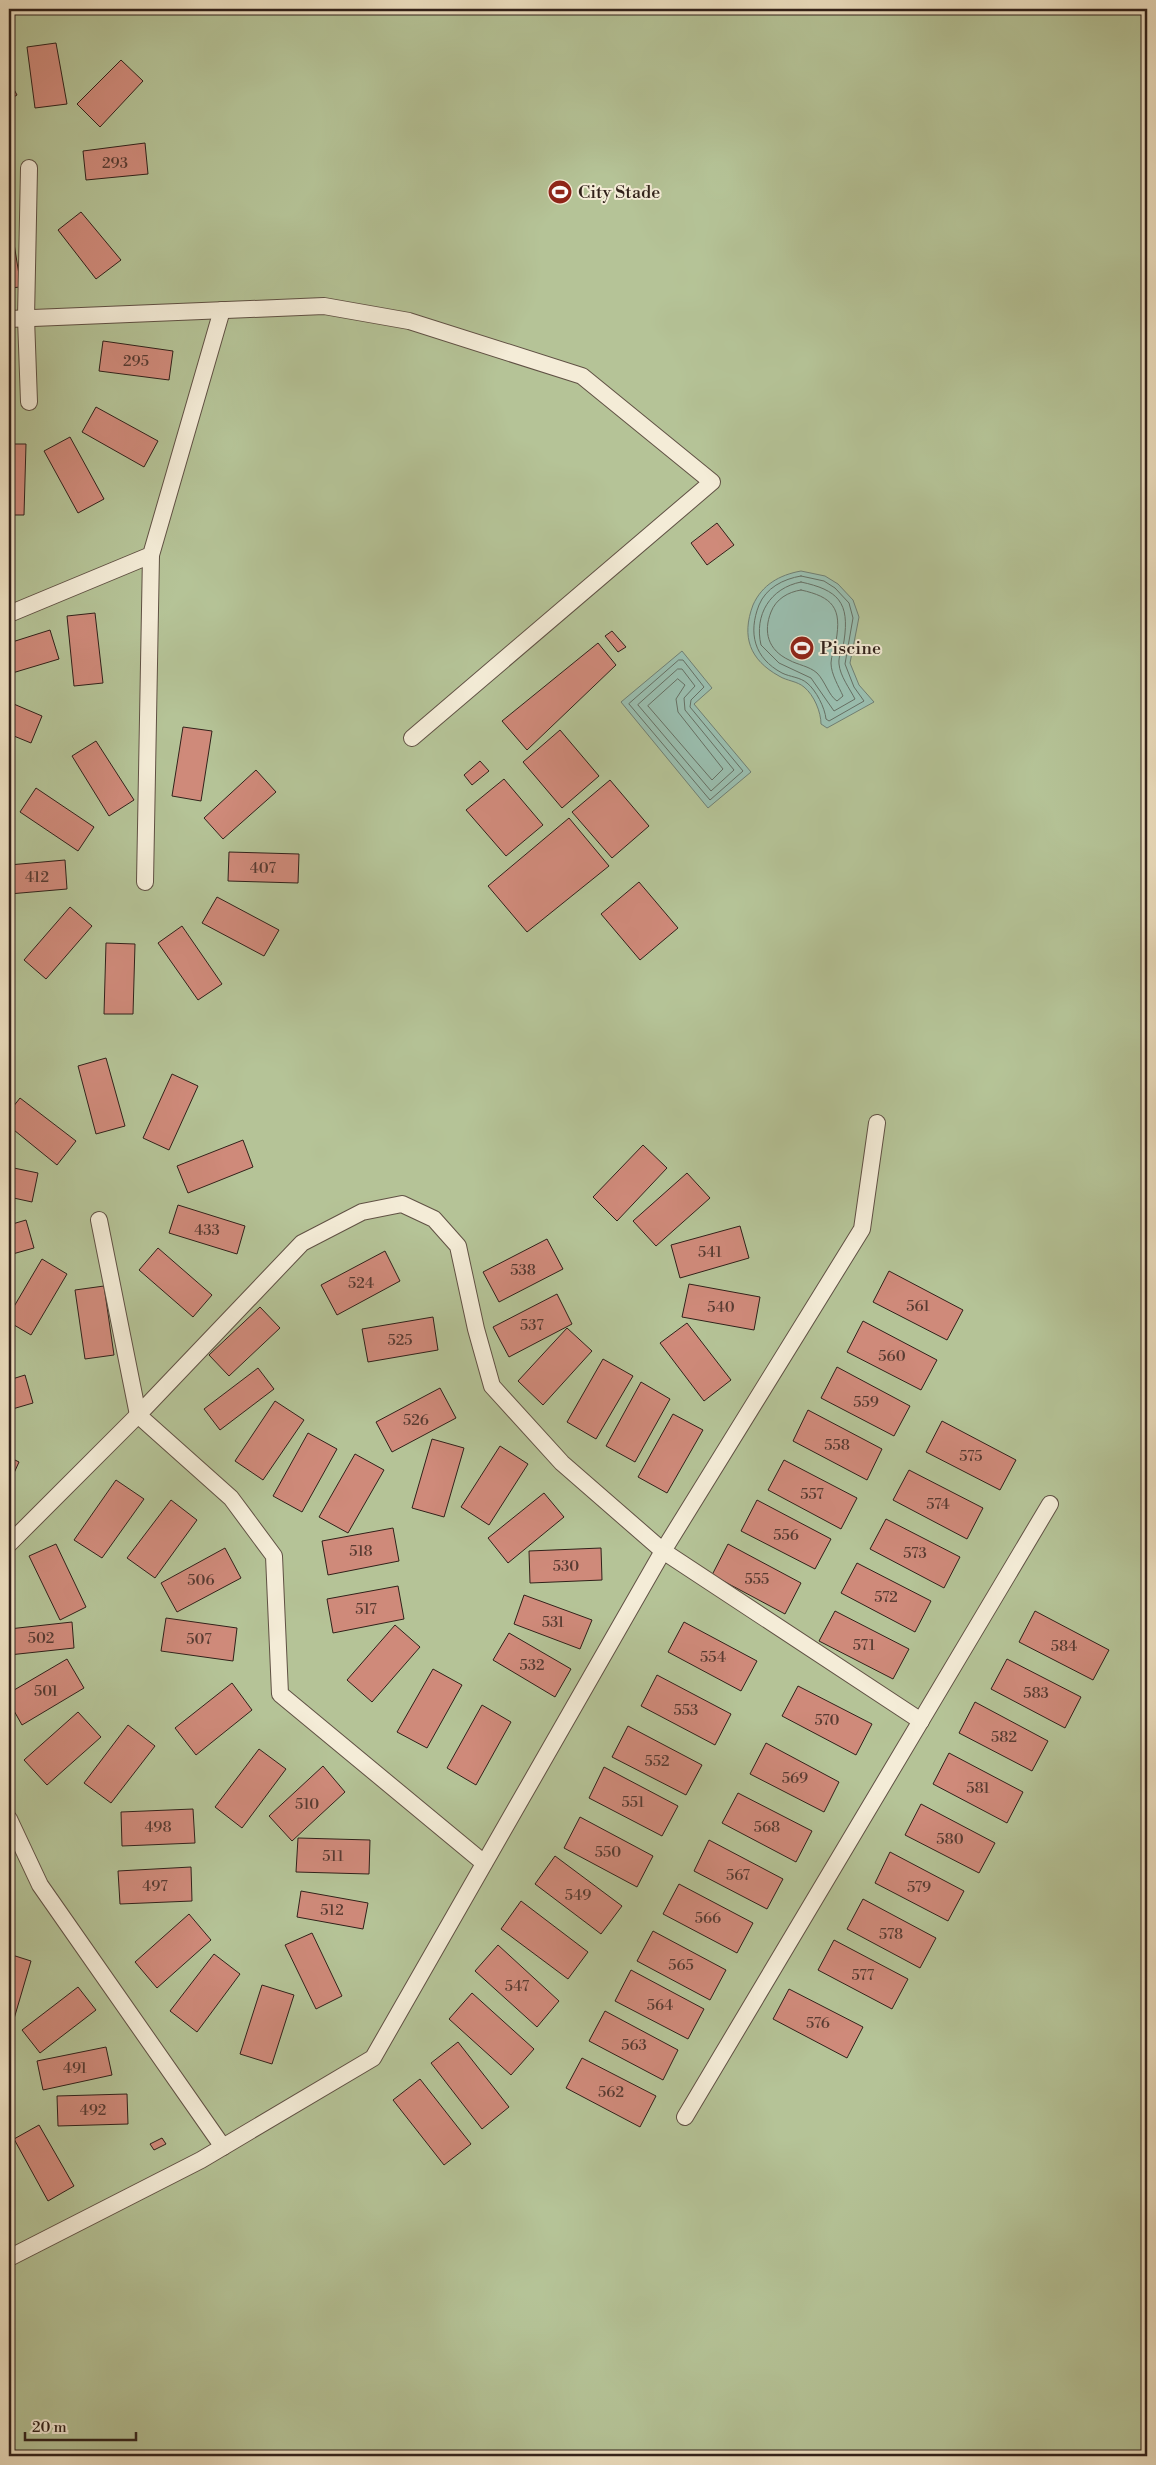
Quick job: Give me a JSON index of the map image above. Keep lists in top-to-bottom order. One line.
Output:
{"places":{"sports":["City Stade","Piscine"]},"house_numbers":["293","295","407","412","433","541","538","524","561","540","537","525","560","559","526","558","575","557","574","556","518","573","530","555","506","572","517","531","502","507","571","584","554","532","501","583","553","570","582","552","569","581","551","510","498","568","580","550","511","567","497","579","549","512","566","578","565","577","547","564","576","563","491","562","492"],"scale_bar":"20 m"}
